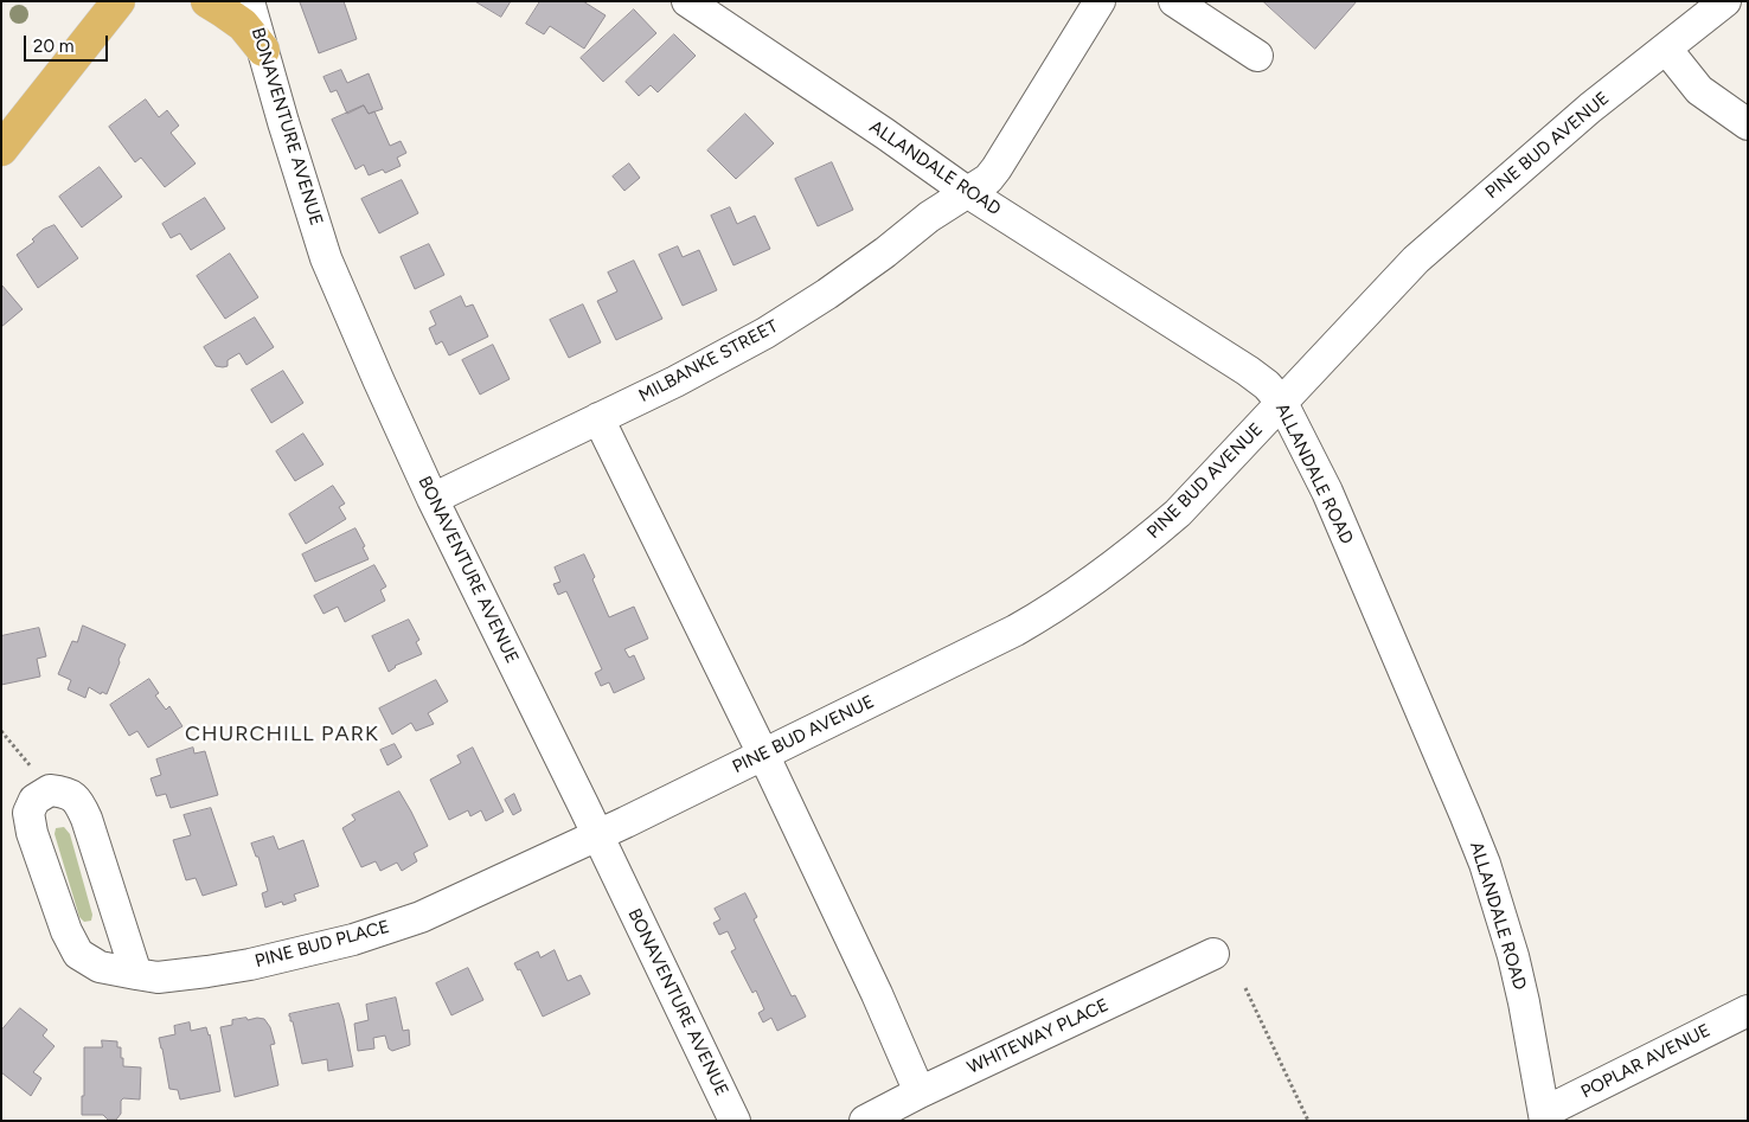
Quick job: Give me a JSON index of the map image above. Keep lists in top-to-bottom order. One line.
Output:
{"streets":{"street":["BONAVENTURE AVENUE","PINE BUD AVENUE","ALLANDALE ROAD","MILBANKE STREET","PINE BUD PLACE","WHITEWAY PLACE","POPLAR AVENUE"]},"crossings":[["BONAVENTURE AVENUE","PINE BUD AVENUE"],["BONAVENTURE AVENUE","MILBANKE STREET"],["BONAVENTURE AVENUE","PINE BUD PLACE"],["PINE BUD AVENUE","ALLANDALE ROAD"],["PINE BUD AVENUE","PINE BUD PLACE"],["ALLANDALE ROAD","MILBANKE STREET"],["ALLANDALE ROAD","POPLAR AVENUE"]],"districts":["CHURCHILL PARK"],"scale_bar":"20 m"}
